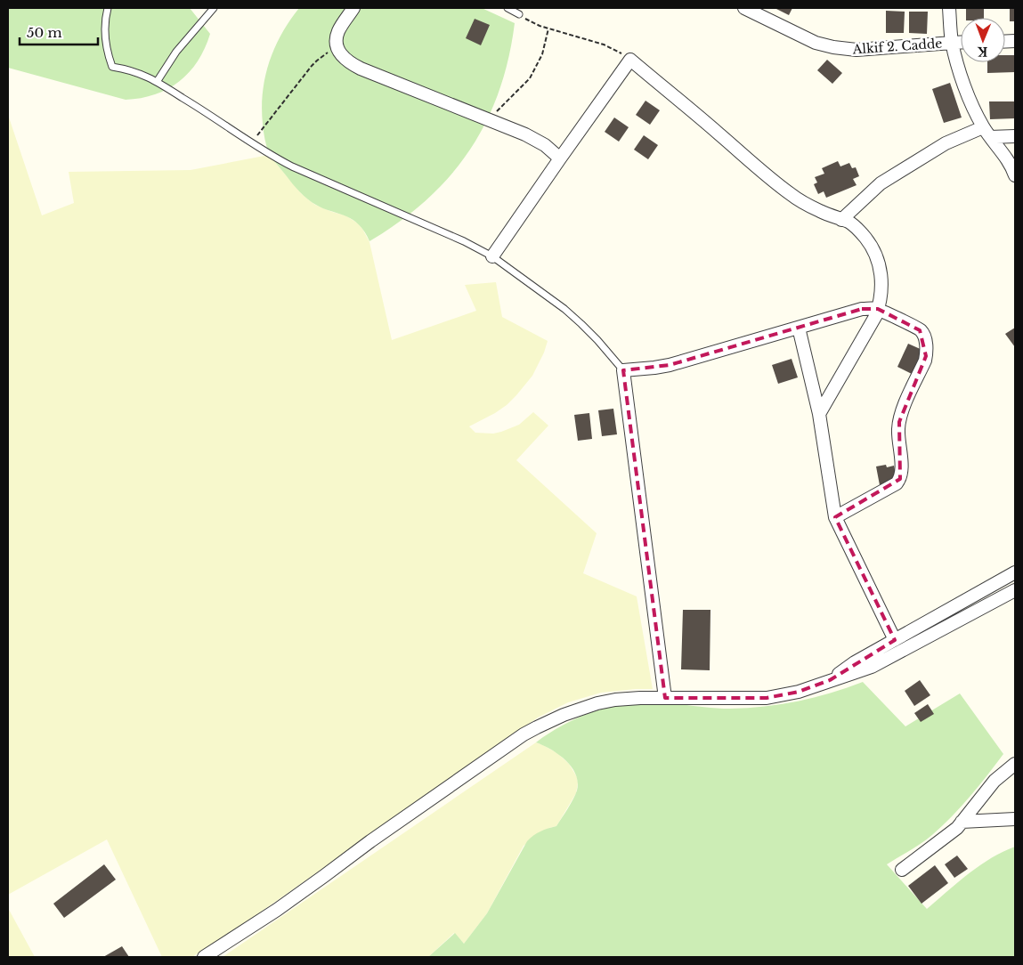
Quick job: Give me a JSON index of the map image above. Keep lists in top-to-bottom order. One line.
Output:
{"streets":{"street":["Alkif 2. Cadde"]},"scale_bar":"50 m","north":"bottom"}
